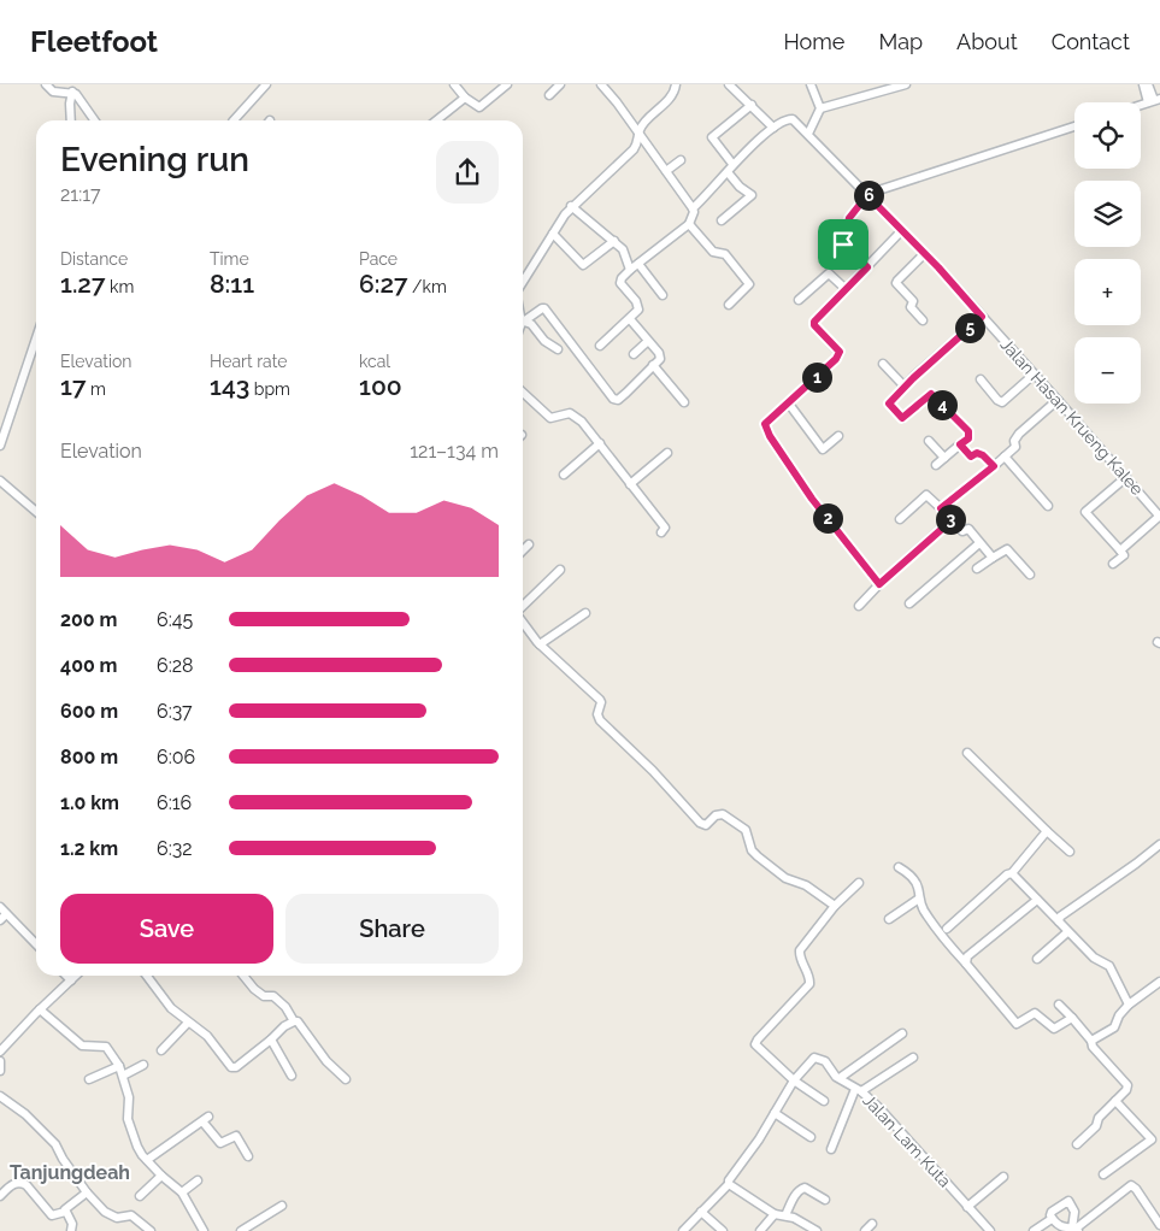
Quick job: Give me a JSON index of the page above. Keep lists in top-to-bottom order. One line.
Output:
{"streets":{"street":["Jalan Hasan Krueng Kalee","Jalan Lam Kuta"]},"districts":["Tanjungdeah"],"page":{"header":"Fleetfoot","nav":["Home","Map","About","Contact"],"map_buttons":["+","−"],"heading":["Evening run","21:17"],"pins":["6","5","1","4","2","3"],"stats":[["Distance","1.27 km"],["Time","8:11"],["Pace","6:27 /km"],["Elevation","17 m"],["Heart rate","143 bpm"],["kcal","100"]],"chart":["Elevation","121–134 m"],"list":[{"name":"200 m","note":"6:45"},{"name":"400 m","note":"6:28"},{"name":"600 m","note":"6:37"},{"name":"800 m","note":"6:06"},{"name":"1.0 km","note":"6:16"},{"name":"1.2 km","note":"6:32"}],"buttons":["Save","Share"]}}
